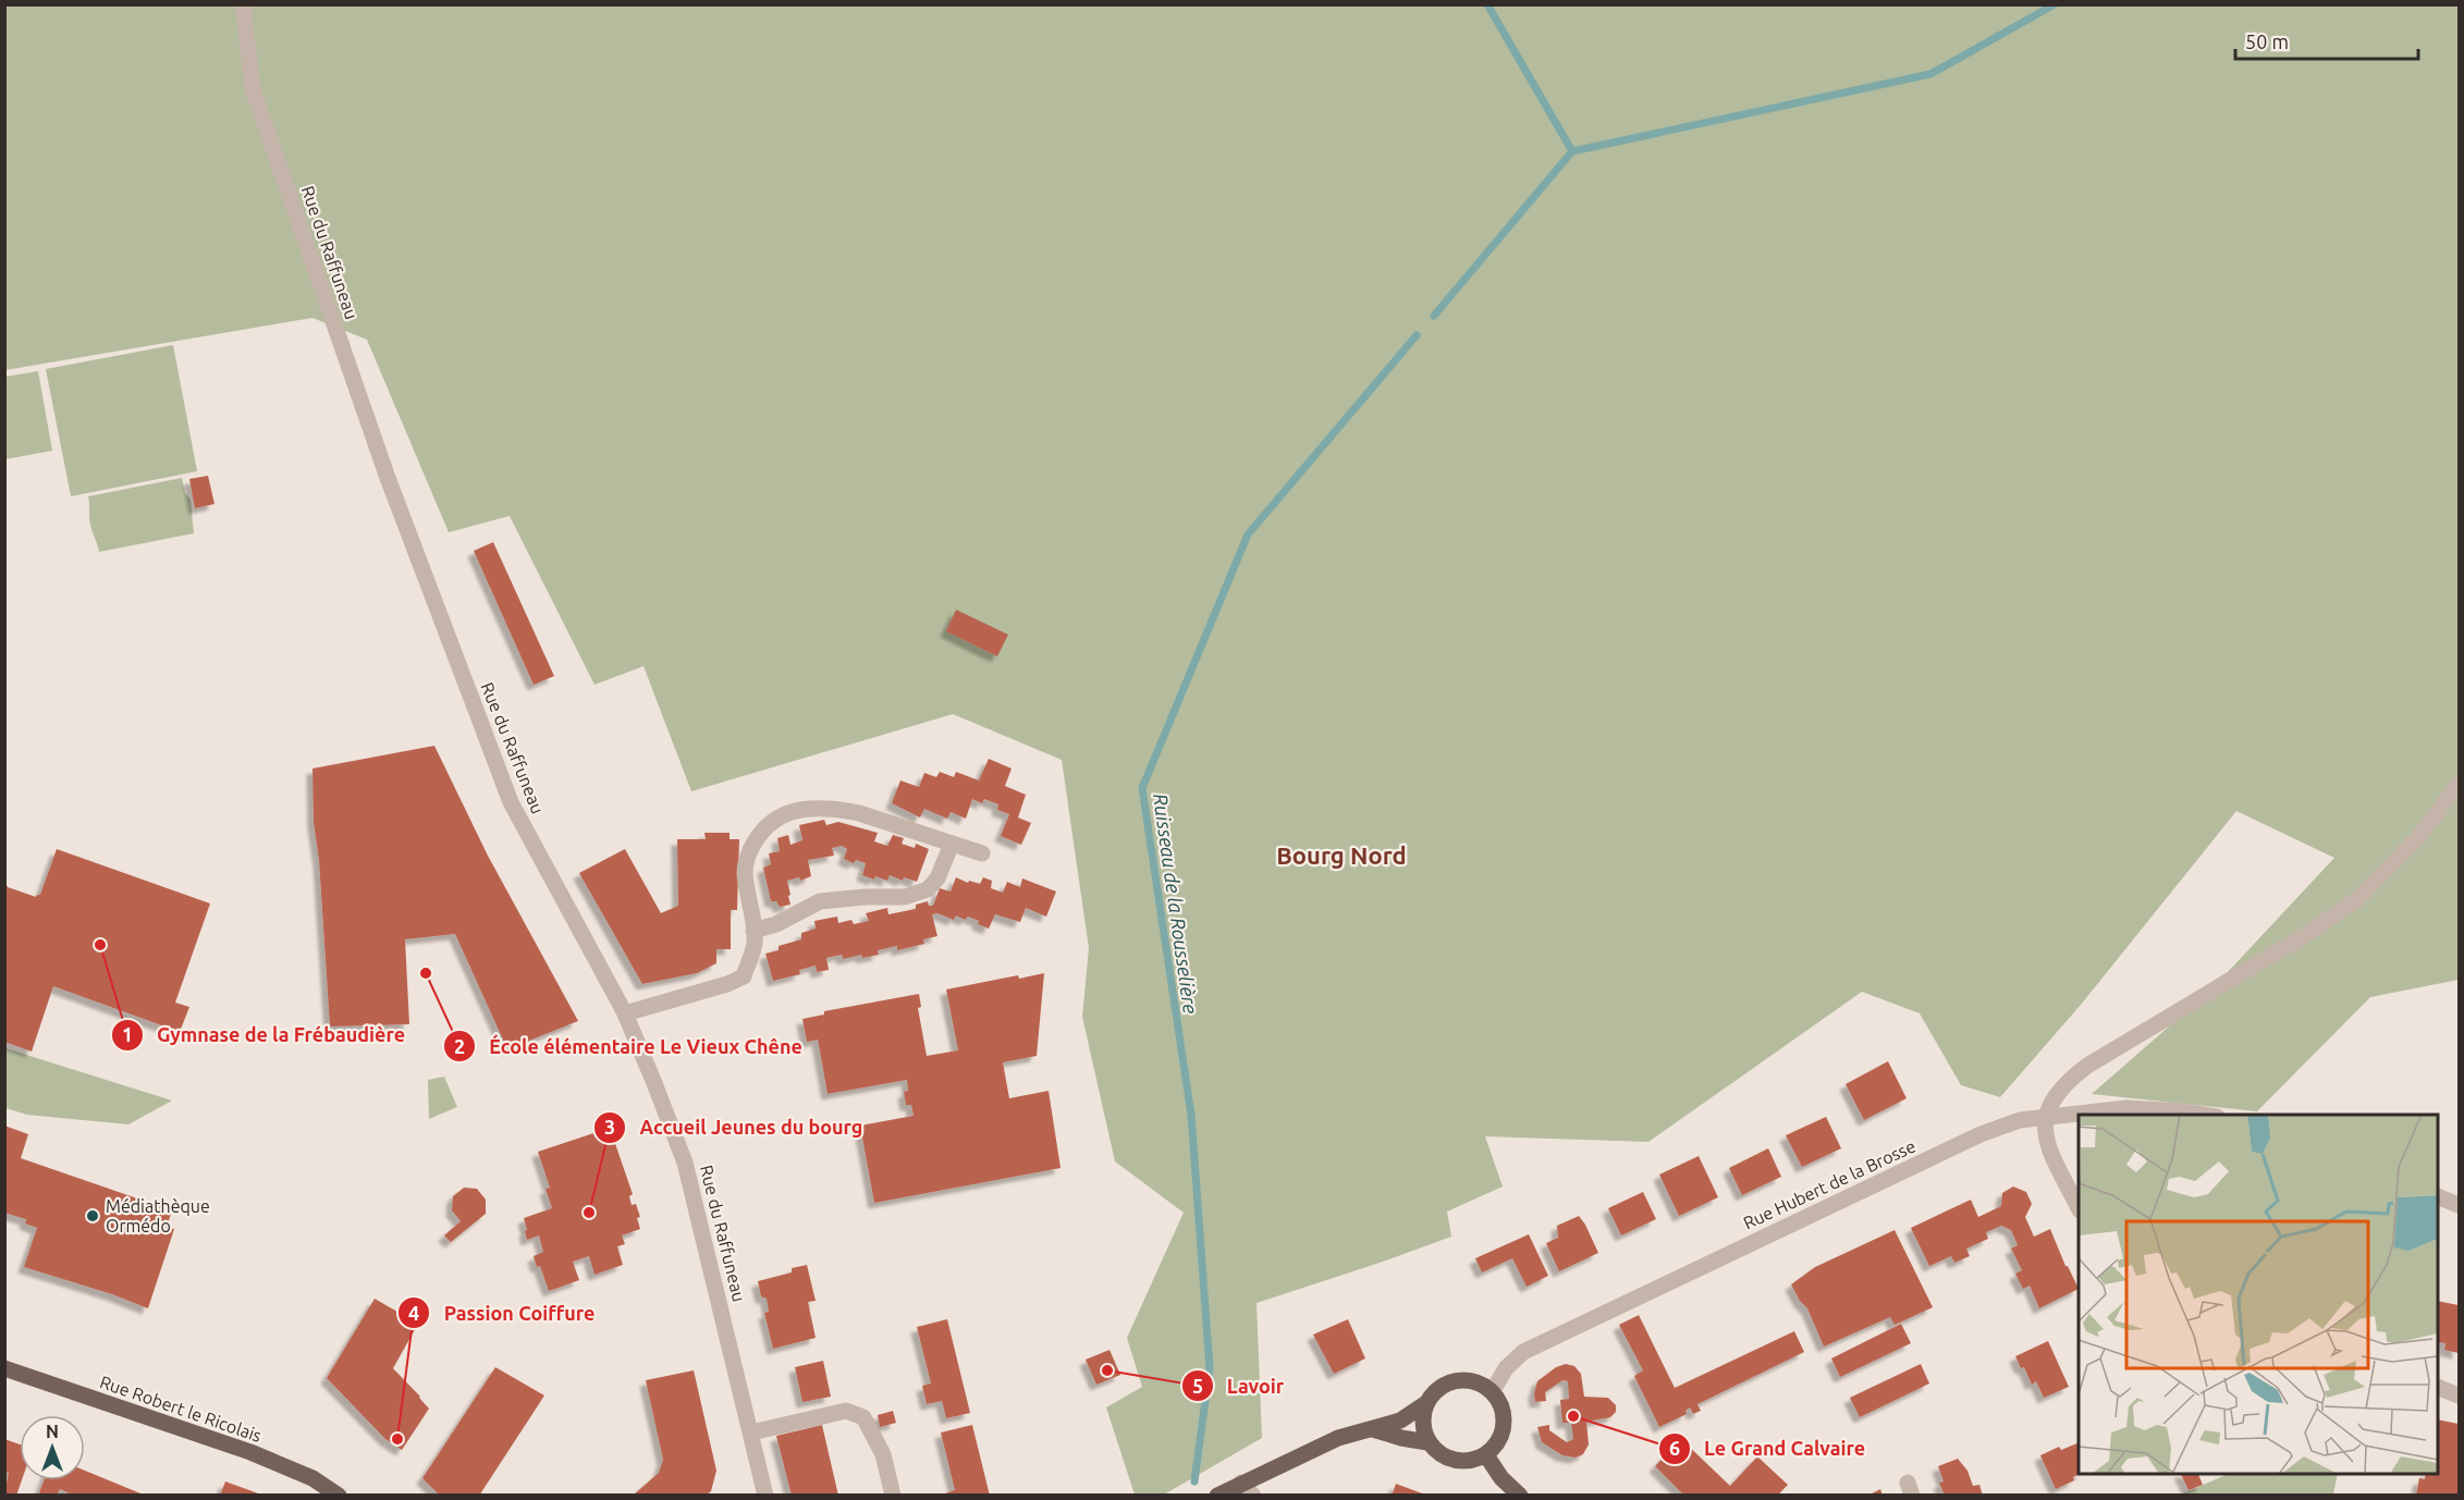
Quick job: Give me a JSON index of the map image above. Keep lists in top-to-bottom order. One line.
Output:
{"streets":{"main road":["Rue Robert le Ricolais"],"street":["Rue du Raffuneau","Rue Hubert de la Brosse"]},"districts":["Bourg Nord"],"water":["Ruisseau de la Rousselière"],"places":["Gymnase de la Frébaudière","École élémentaire Le Vieux Chêne","Accueil Jeunes du bourg","Médiathèque Ormédo","Lavoir","Le Grand Calvaire","Passion Coiffure"],"scale_bar":"50 m","north":"top"}
